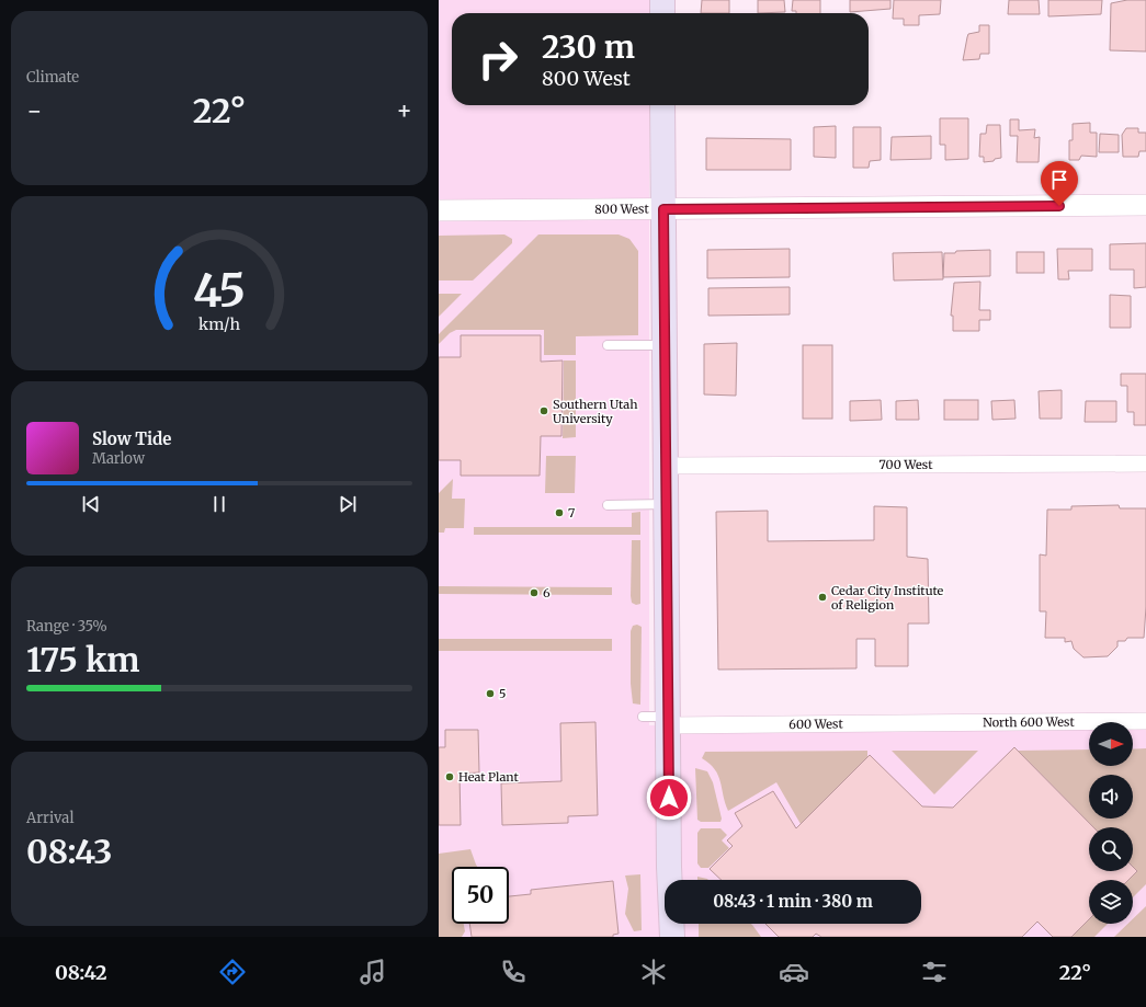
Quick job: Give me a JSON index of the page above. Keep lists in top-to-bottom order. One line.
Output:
{"streets":{"street":["800 West","700 West","North 600 West","600 West"]},"crossings":[["North 600 West","600 West"]],"places":["Southern Utah University","7","6","Cedar City Institute of Religion","5","Heat Plant"],"north":"right","page":{"tile":["Climate",["Range · 35%","175 km"],["Arrival","08:43"]],"turn":["230 m","800 West"],"heat":["−","22°","+"],"song":["Slow Tide","Marlow"],"limit":"50","trip":"08:43 · 1 min · 380 m","tabs":["08:42","22°"],"gauge":["45","km/h"]}}
